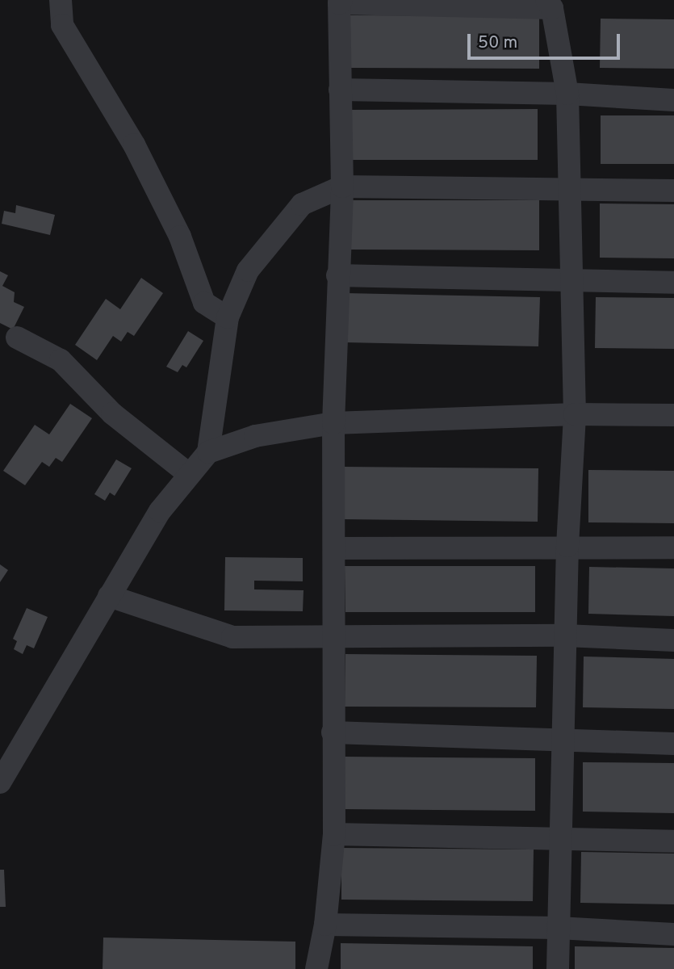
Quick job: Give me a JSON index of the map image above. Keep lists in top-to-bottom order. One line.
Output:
{"scale_bar":"50 m"}
